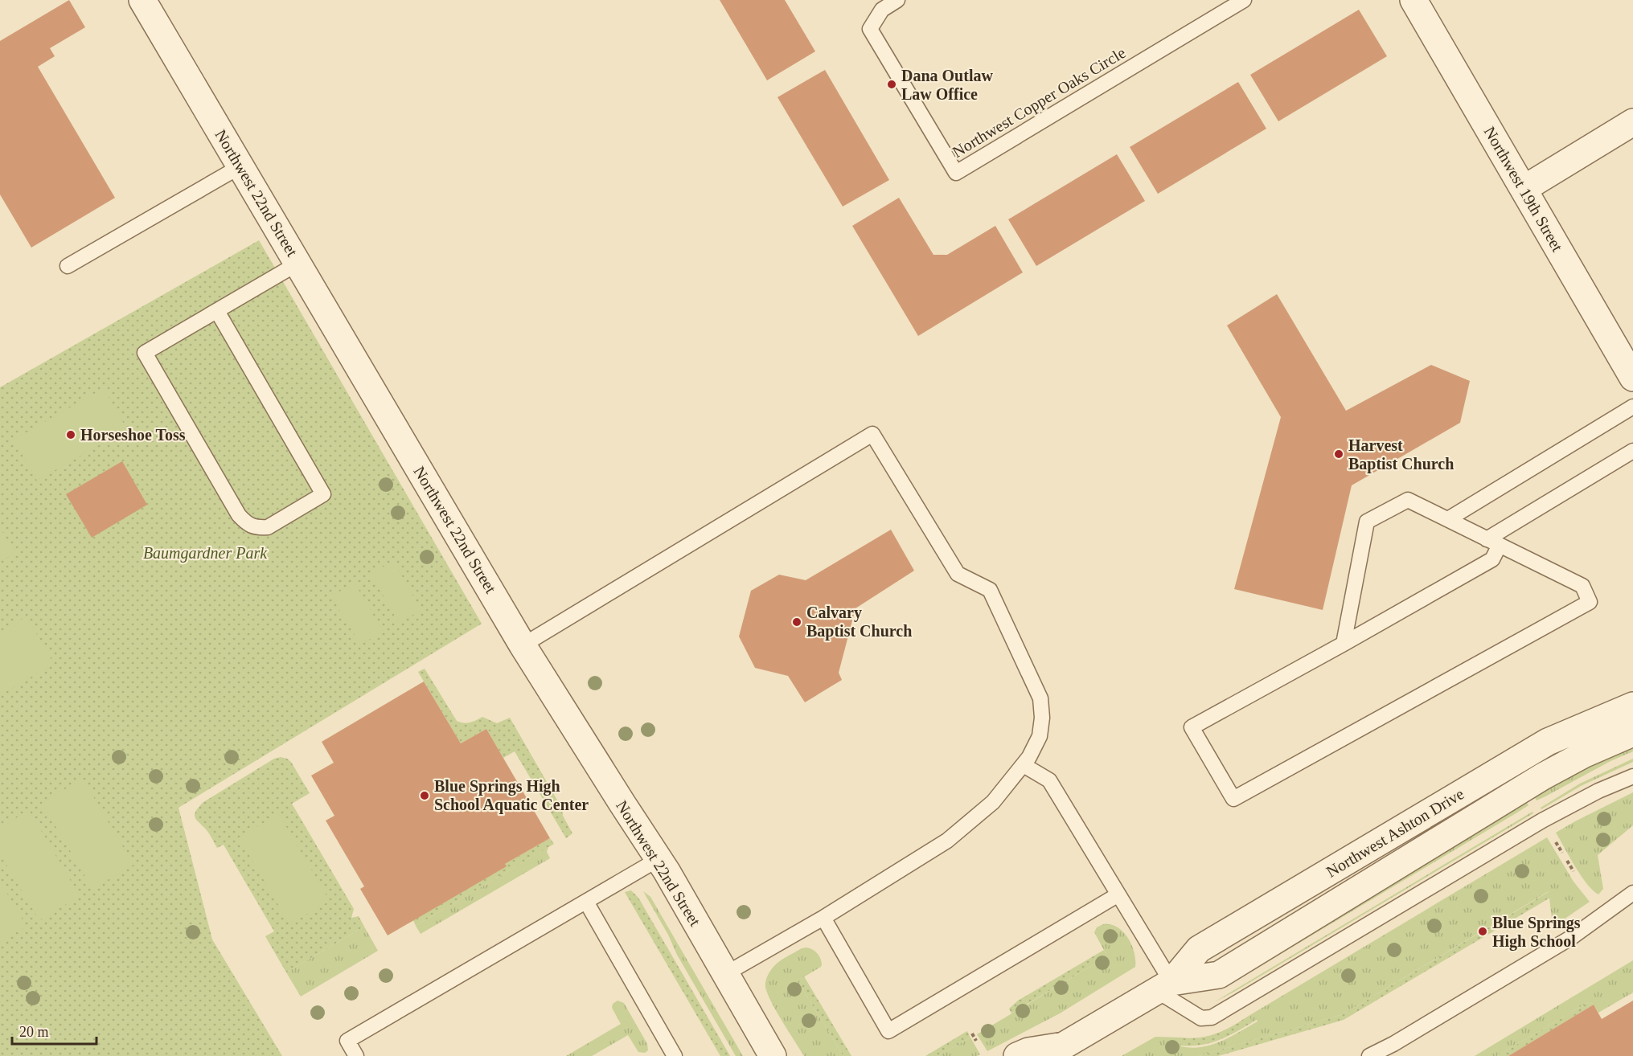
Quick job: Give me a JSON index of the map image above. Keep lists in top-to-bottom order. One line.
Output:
{"streets":{"street":["Northwest 19th Street","Northwest 22nd Street","Northwest Ashton Drive"],"lane":["Northwest Copper Oaks Circle"]},"parks":["Baumgardner Park"],"places":["Dana Outlaw Law Office","Horseshoe Toss","Harvest Baptist Church","Calvary Baptist Church","Blue Springs High School Aquatic Center","Blue Springs High School"],"scale_bar":"20 m"}
